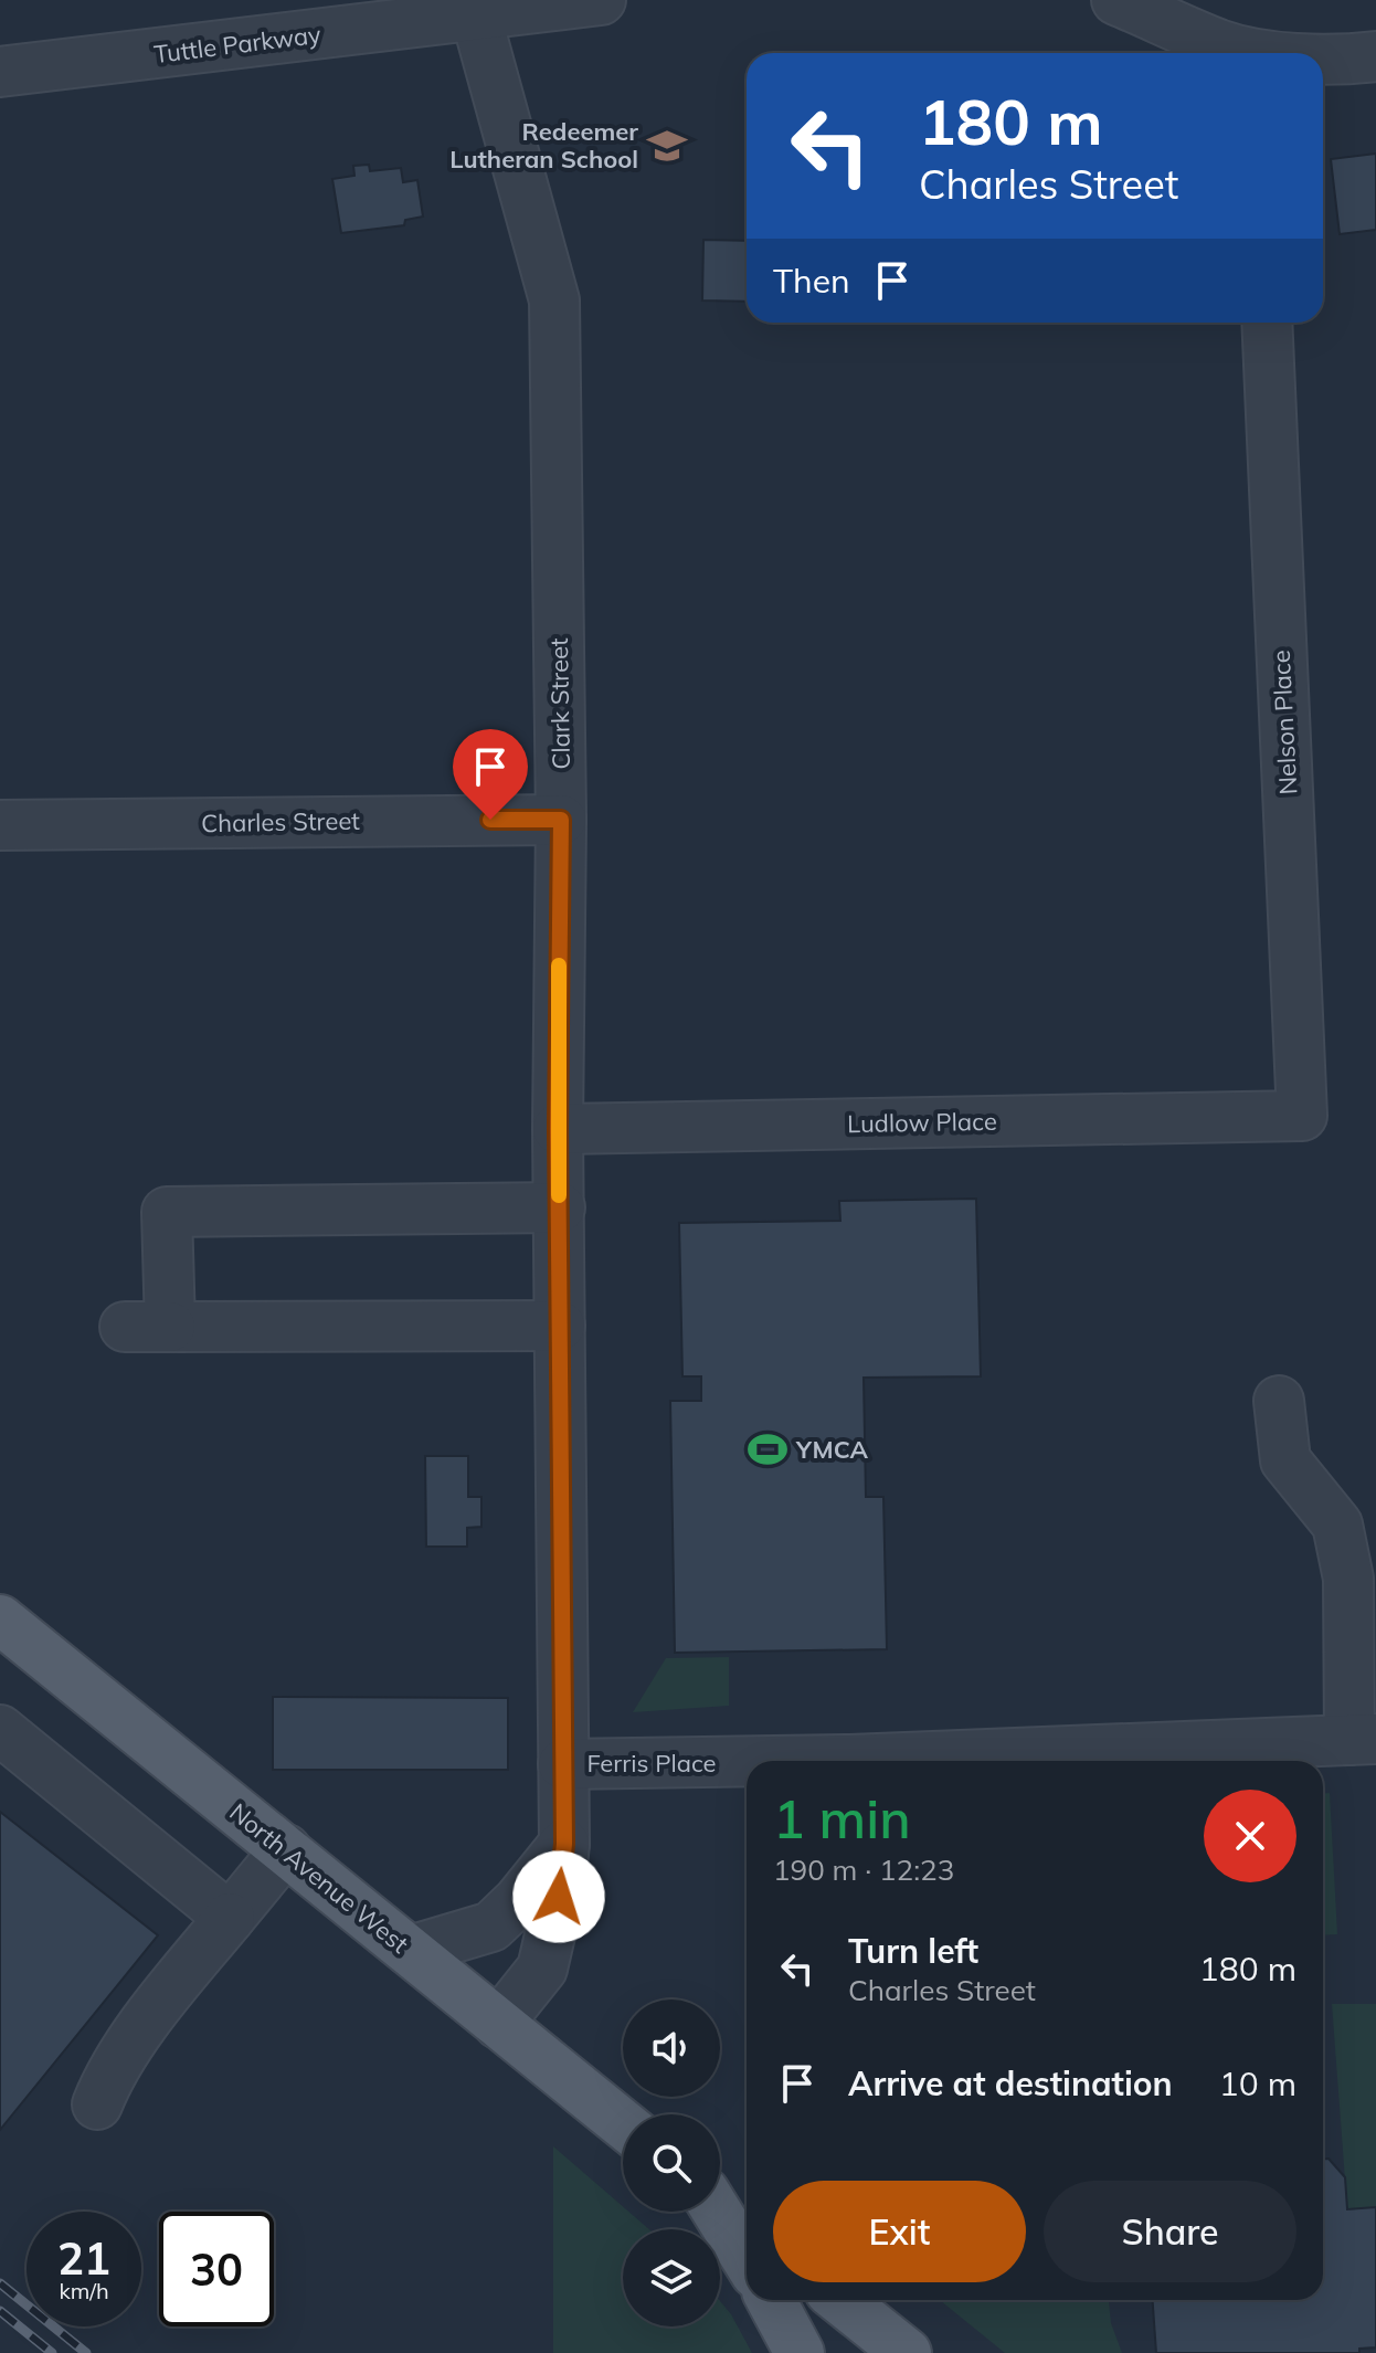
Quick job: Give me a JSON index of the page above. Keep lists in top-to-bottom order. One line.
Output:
{"streets":{"main road":["North Avenue West"],"street":["Tuttle Parkway","Clark Street","Nelson Place","Charles Street","Ludlow Place","Ferris Place"]},"crossings":[["Tuttle Parkway","Clark Street"],["Clark Street","Charles Street"],["Clark Street","Ludlow Place"],["Clark Street","Ferris Place"],["Clark Street","North Avenue West"],["Nelson Place","Ludlow Place"]],"places":{"school or university":["Redeemer Lutheran School"],"sports":["YMCA"]},"page":{"turn":["180 m","Charles Street"],"then":"Then","heading":["1 min","190 m · 12:23"],"list":[{"name":"Turn left","note":"Charles Street","value":"180 m"},{"name":"Arrive at destination","value":"10 m"}],"buttons":["Exit","Share"],"speed":"21 km/h","limit":"30"}}
